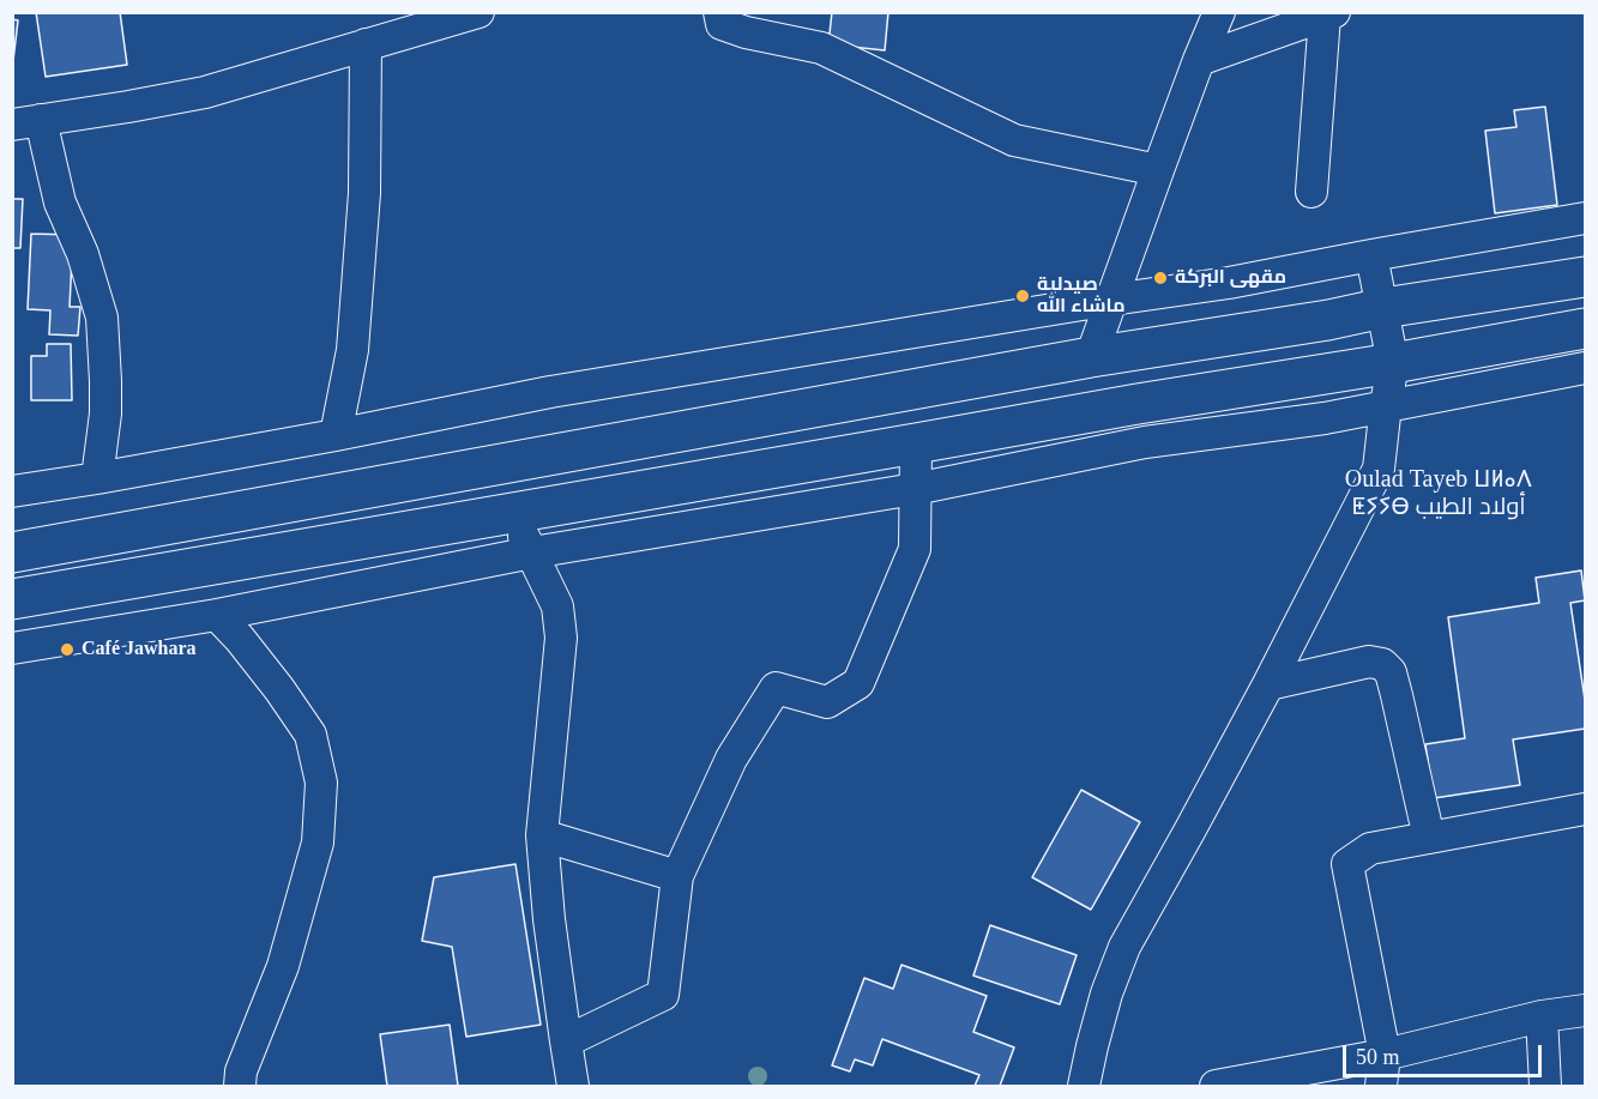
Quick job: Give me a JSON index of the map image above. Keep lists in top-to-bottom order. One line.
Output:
{"districts":["Oulad Tayeb ⵡⵍⴰⴷ ⵟⵢⵢⴱ أولاد الطيب"],"places":["مقهى البركة","صيدلية ماشاء الله","Café Jawhara"],"scale_bar":"50 m"}
